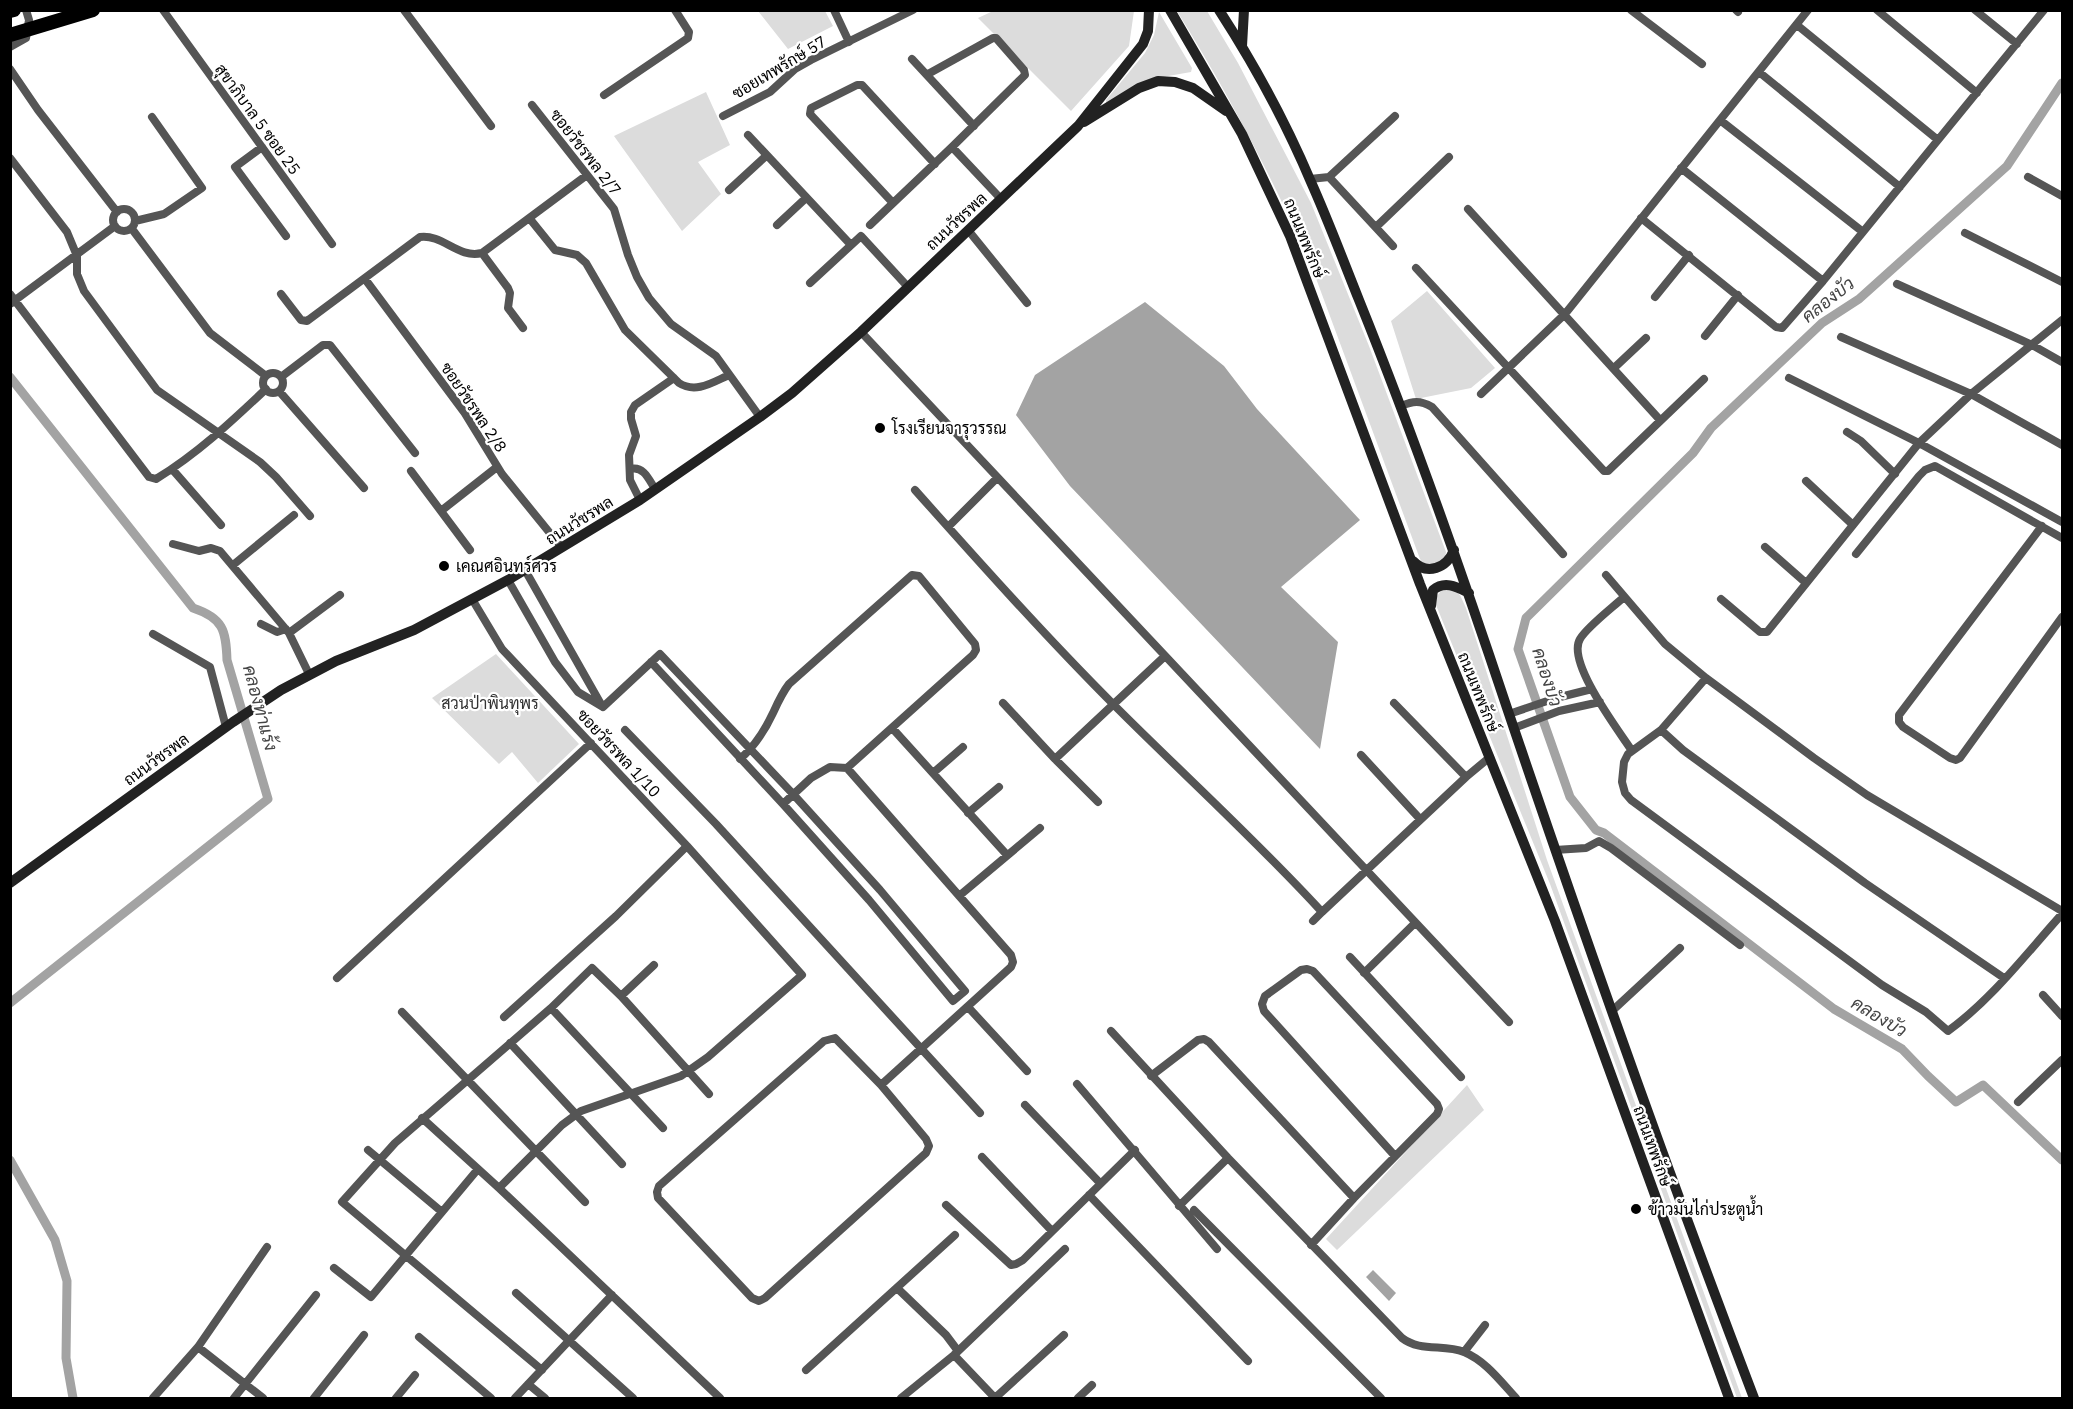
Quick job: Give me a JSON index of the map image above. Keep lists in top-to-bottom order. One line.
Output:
{"streets":{"main road":["ถนนวัชรพล","ถนนเทพรักษ์"],"street":["ซอยเทพรักษ์ 57","สุขาภิบาล 5 ซอย 25","ซอยวัชรพล 2/7","ซอยวัชรพล 2/8","ซอยวัชรพล 1/10"]},"crossings":[["ซอยวัชรพล 2/7","ถนนวัชรพล"],["ถนนวัชรพล","ถนนเทพรักษ์"],["ถนนวัชรพล","ซอยวัชรพล 2/8"],["ถนนวัชรพล","ซอยวัชรพล 1/10"]],"water":["คลองบัว","คลองท่าแร้ง"],"parks":["สวนป่าพินทุพร"],"places":["โรงเรียนจารุวรรณ","เคณศอินทร์ศวร","ข้าวมันไก่ประตูน้ำ"]}
